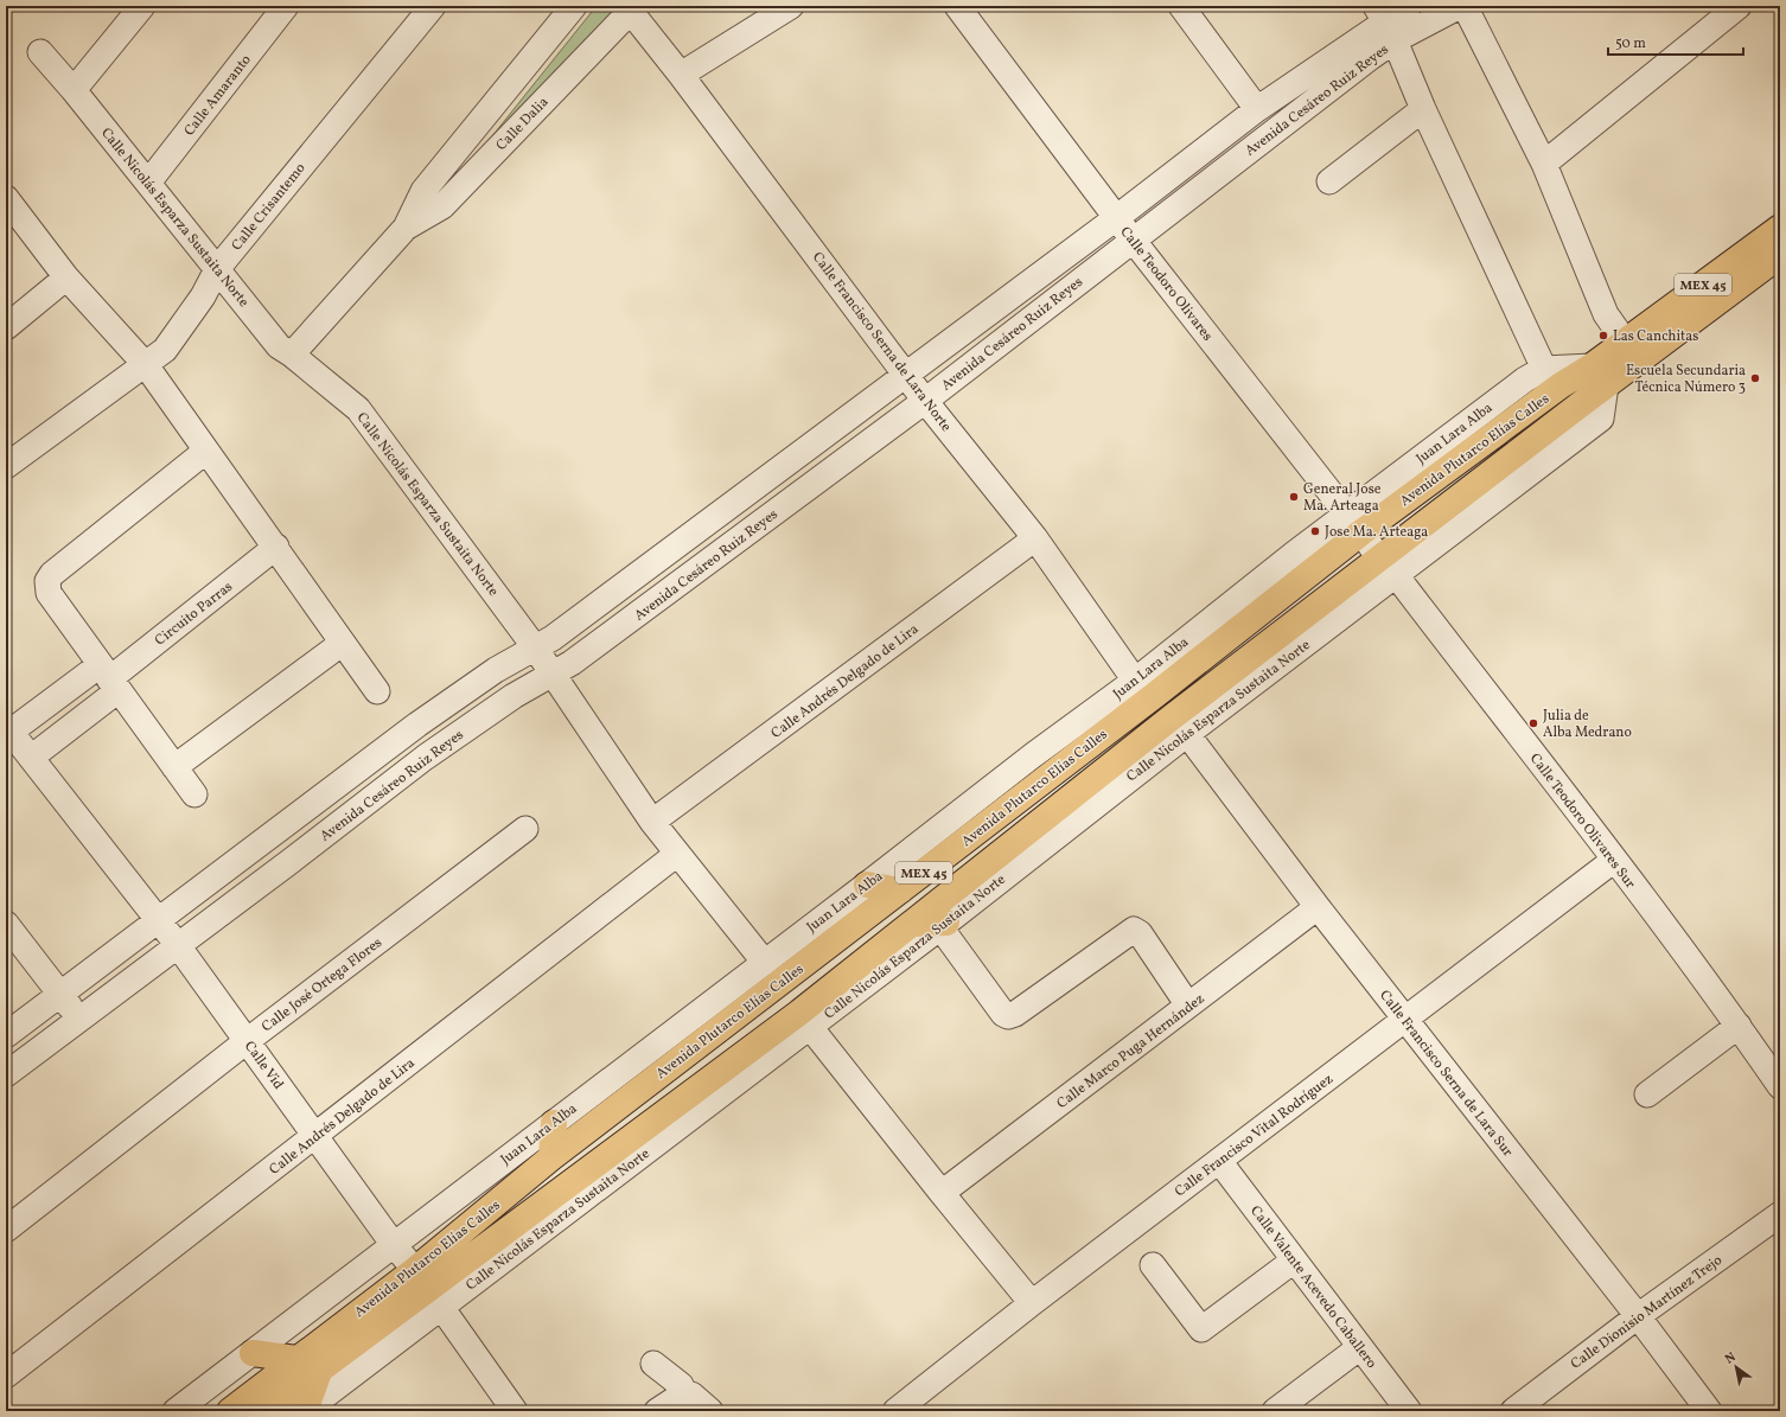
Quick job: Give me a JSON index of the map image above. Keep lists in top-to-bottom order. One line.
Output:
{"streets":{"main road":["MEX 45","Avenida Plutarco Elías Calles"],"street":["Calle Amaranto","Avenida Cesáreo Ruiz Reyes","Calle Dalia","Calle Crisantemo","Calle Nicolás Esparza Sustaita Norte","Calle Teodoro Olivares","Calle Francisco Serna de Lara Norte","Juan Lara Alba","Circuito Parras","Calle Andrés Delgado de Lira","Calle Teodoro Olivares Sur","Calle José Ortega Flores","Calle Marco Puga Hernández","Calle Vid","Calle Francisco Serna de Lara Sur","Calle Francisco Vital Rodríguez","Calle Valente Acevedo Caballero","Calle Dionisio Martínez Trejo"]},"crossings":[["Calle Amaranto","Calle Nicolás Esparza Sustaita Norte"],["Avenida Cesáreo Ruiz Reyes","Calle Nicolás Esparza Sustaita Norte"],["Avenida Cesáreo Ruiz Reyes","Calle Teodoro Olivares"],["Avenida Cesáreo Ruiz Reyes","Calle Francisco Serna de Lara Norte"],["Avenida Cesáreo Ruiz Reyes","Calle Vid"],["Calle Dalia","Calle Nicolás Esparza Sustaita Norte"],["Calle Dalia","Calle Francisco Serna de Lara Norte"],["Calle Crisantemo","Calle Nicolás Esparza Sustaita Norte"],["Calle Nicolás Esparza Sustaita Norte","Calle Teodoro Olivares"],["Calle Nicolás Esparza Sustaita Norte","Juan Lara Alba"],["Calle Nicolás Esparza Sustaita Norte","Avenida Plutarco Elías Calles"],["Calle Nicolás Esparza Sustaita Norte","Calle Andrés Delgado de Lira"],["Calle Nicolás Esparza Sustaita Norte","Calle Teodoro Olivares Sur"],["Calle Nicolás Esparza Sustaita Norte","Calle Marco Puga Hernández"],["Calle Nicolás Esparza Sustaita Norte","Calle Vid"],["Calle Nicolás Esparza Sustaita Norte","Calle Francisco Serna de Lara Sur"],["Calle Nicolás Esparza Sustaita Norte","Calle Francisco Vital Rodríguez"],["Calle Teodoro Olivares","Juan Lara Alba"],["Calle Teodoro Olivares","Avenida Plutarco Elías Calles"],["Calle Teodoro Olivares","Calle Teodoro Olivares Sur"],["Calle Francisco Serna de Lara Norte","Juan Lara Alba"],["Calle Francisco Serna de Lara Norte","Calle Andrés Delgado de Lira"],["Juan Lara Alba","Avenida Plutarco Elías Calles"],["Juan Lara Alba","Calle Vid"],["Avenida Plutarco Elías Calles","Calle Teodoro Olivares Sur"],["Avenida Plutarco Elías Calles","Calle Vid"],["Circuito Parras","Calle Vid"],["Calle Andrés Delgado de Lira","Calle Vid"],["Calle Teodoro Olivares Sur","Calle Francisco Vital Rodríguez"],["Calle José Ortega Flores","Calle Vid"],["Calle Marco Puga Hernández","Calle Francisco Serna de Lara Sur"],["Calle Francisco Serna de Lara Sur","Calle Francisco Vital Rodríguez"],["Calle Francisco Serna de Lara Sur","Calle Dionisio Martínez Trejo"],["Calle Francisco Vital Rodríguez","Calle Valente Acevedo Caballero"]],"places":["Las Canchitas","Escuela Secundaria Técnica Número 3","General Jose Ma. Arteaga","Jose Ma. Arteaga","Julia de Alba Medrano"],"scale_bar":"50 m","north":"top left"}
